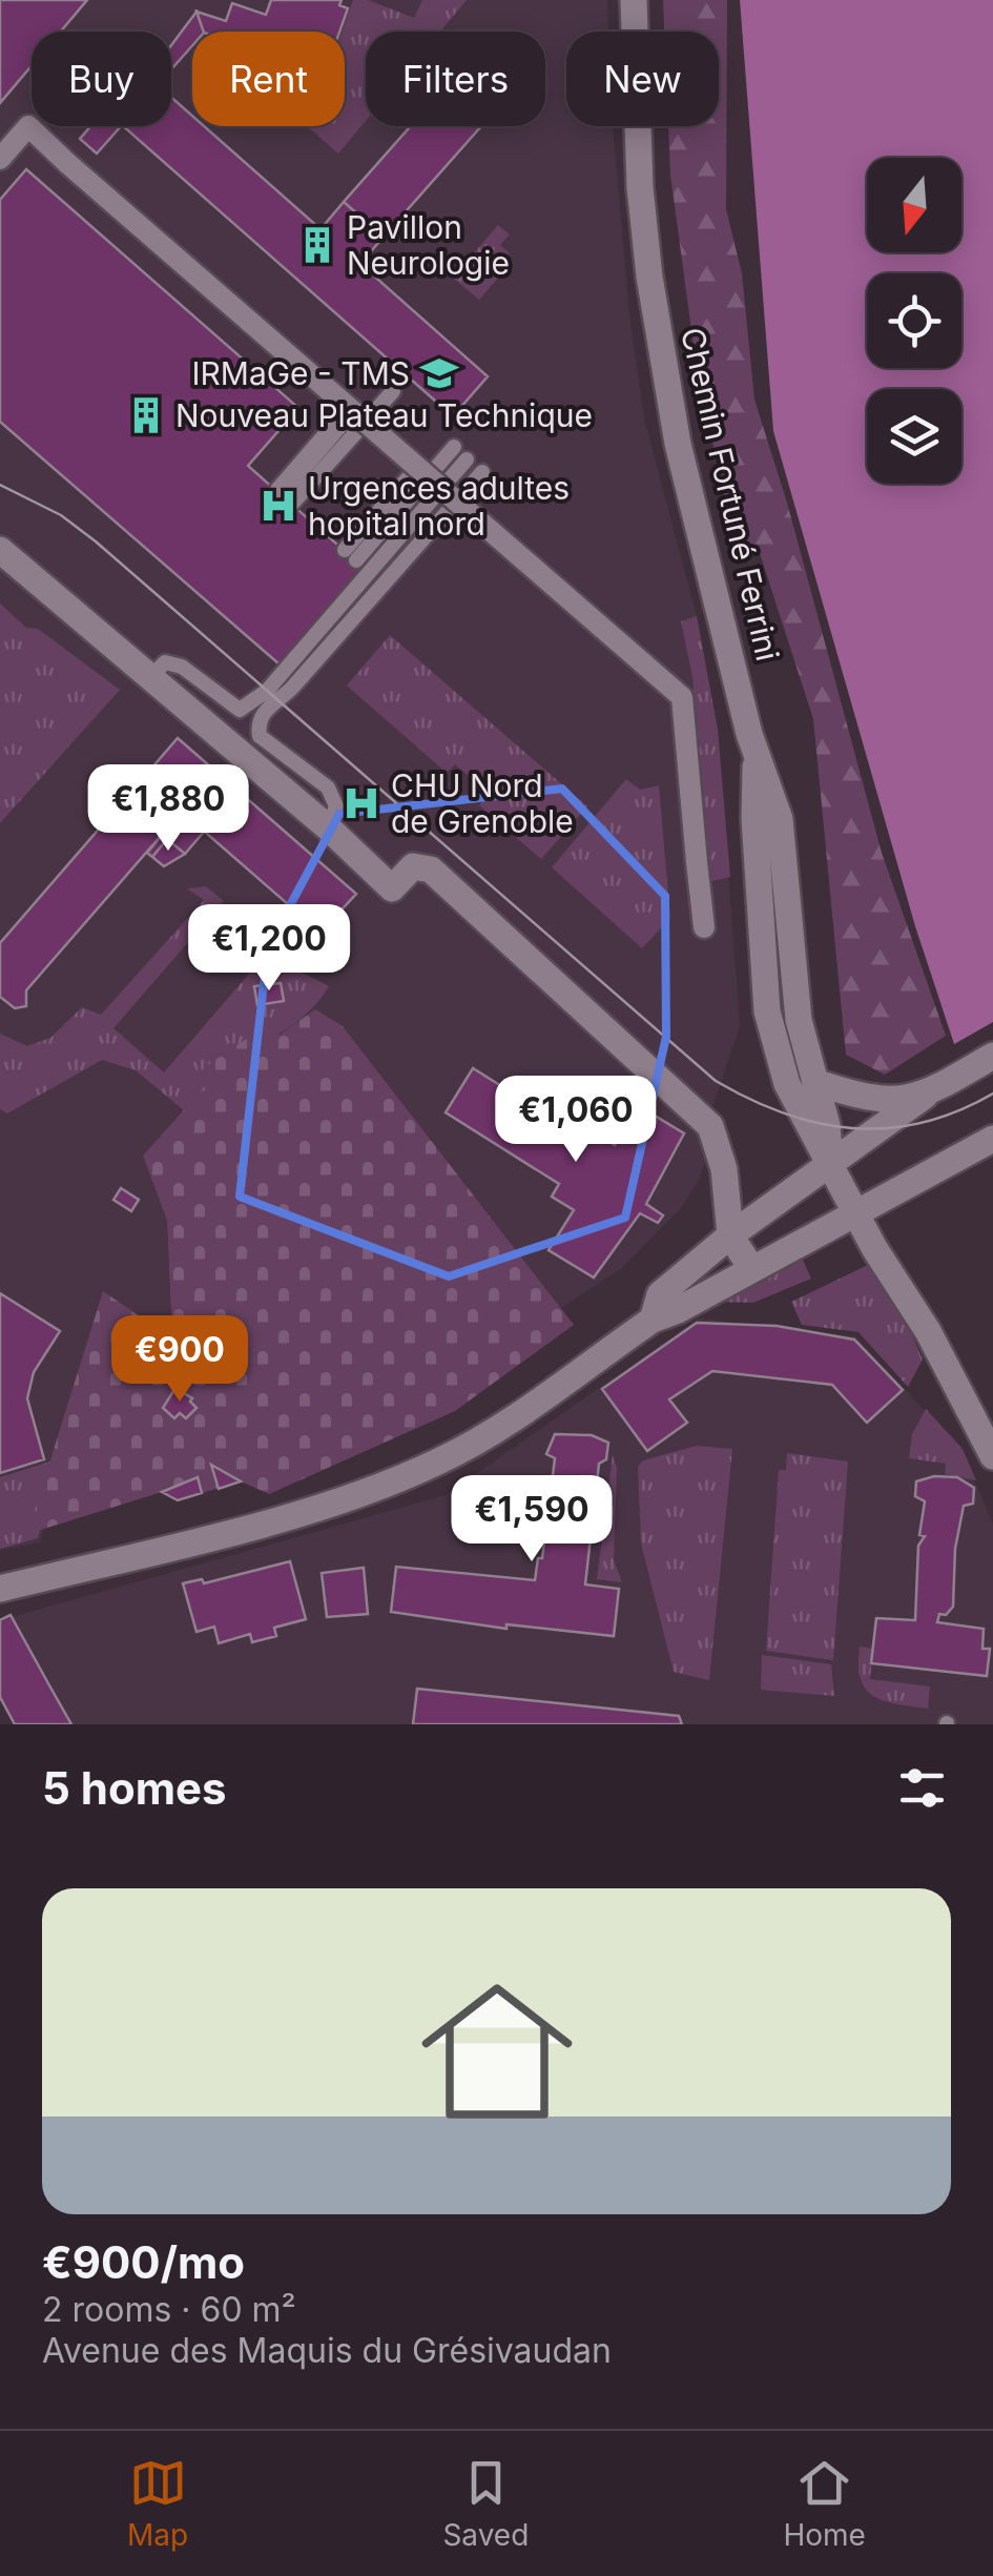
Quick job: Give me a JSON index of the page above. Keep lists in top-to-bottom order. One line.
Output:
{"streets":{"street":["Chemin Fortuné Ferrini"]},"places":{"building":["Pavillon Neurologie","Nouveau Plateau Technique"],"school or university":["IRMaGe - TMS"],"hospital":["Urgences adultes hopital nord","CHU Nord de Grenoble"]},"north":"bottom","page":{"chip":["Buy","Rent","Filters","New"],"price":["€1,880","€1,200","€1,060","€900","€1,590"],"heading":"5 homes","list":[{"name":"€900/mo","note":"2 rooms · 60 m² · Avenue des Maquis du Grésivaudan"}],"tabs":["Map","Saved","Home"]}}
